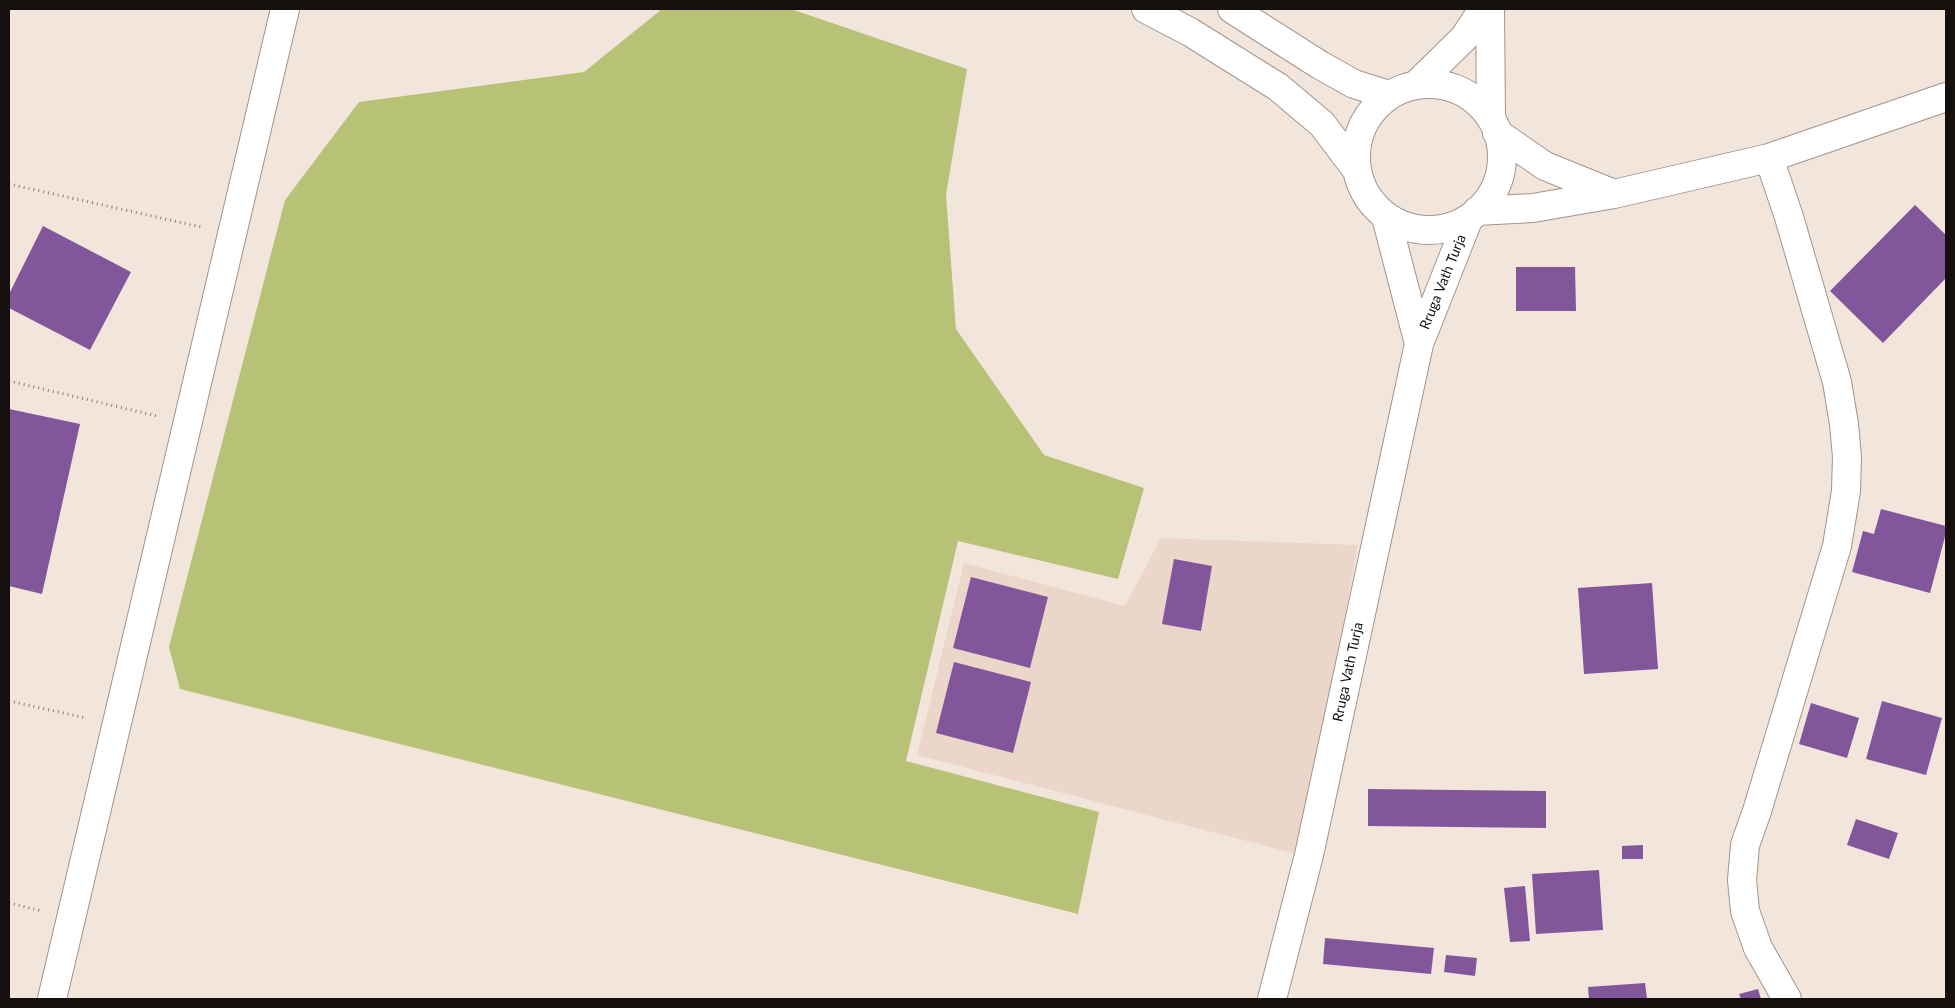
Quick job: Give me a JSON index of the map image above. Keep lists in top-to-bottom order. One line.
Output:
{"streets":{"street":["Rruga Vath Turja"]}}
